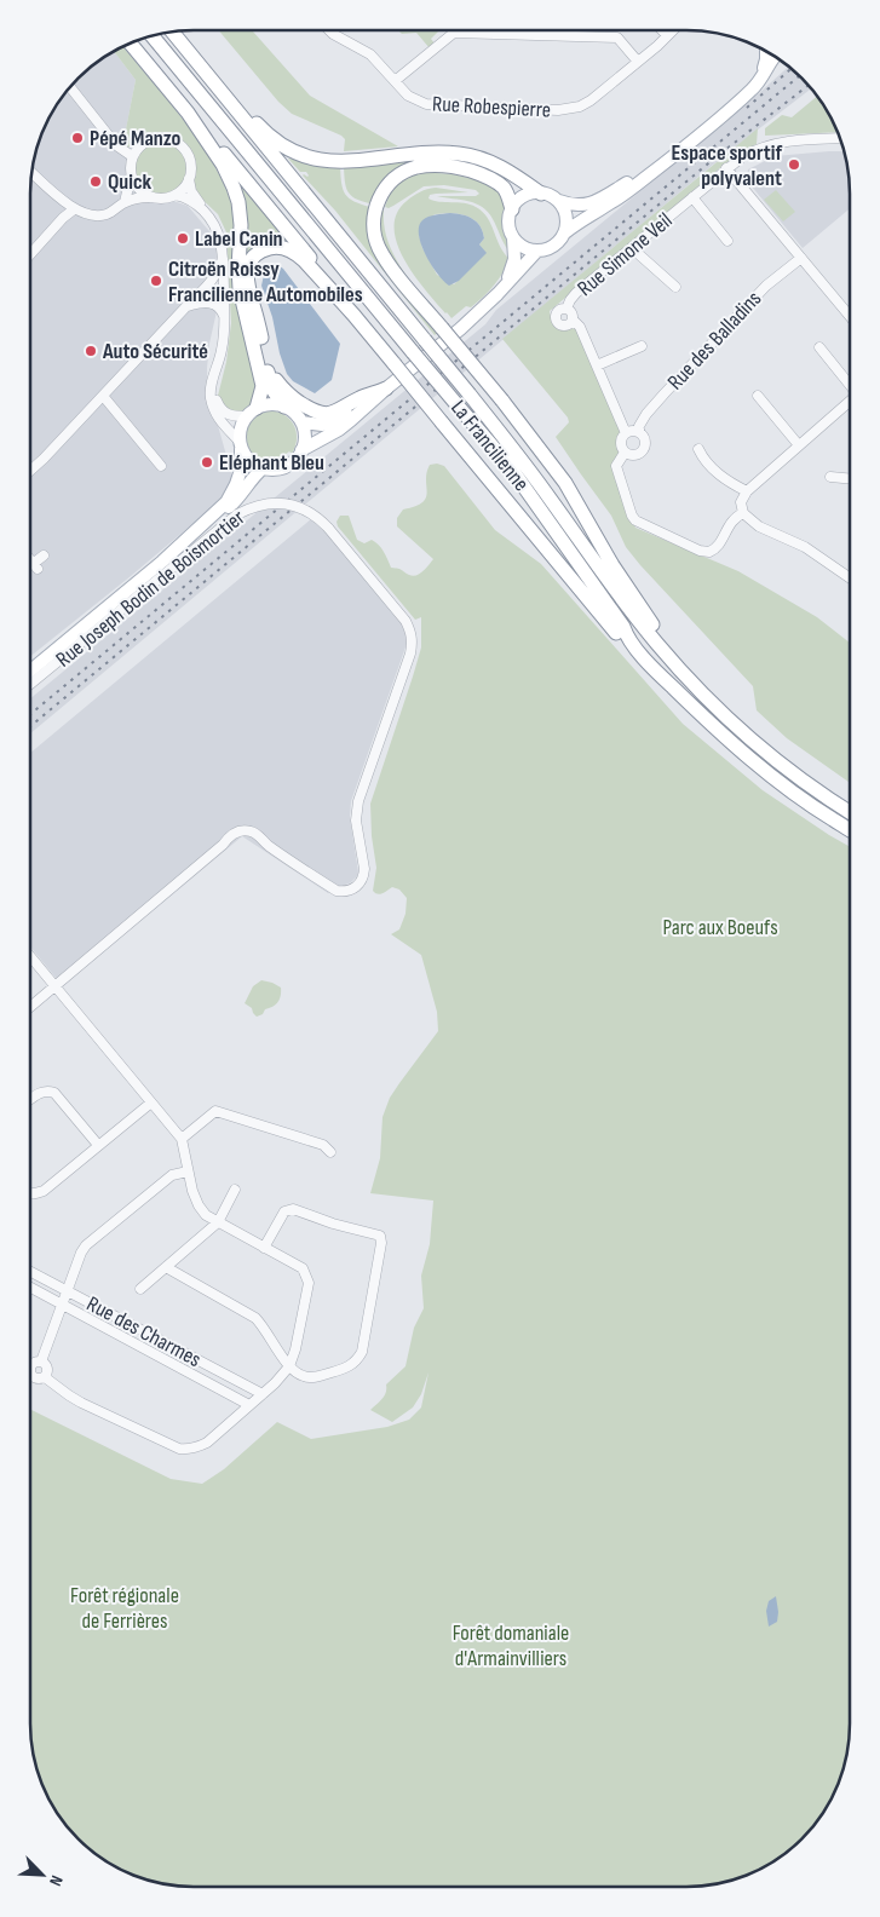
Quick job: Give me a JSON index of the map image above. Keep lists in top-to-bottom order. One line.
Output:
{"streets":{"highway":["La Francilienne"],"street":["Rue Robespierre","Rue Simone Veil","Rue des Balladins","Rue Joseph Bodin de Boismortier","Rue des Charmes"]},"parks":["Parc aux Boeufs","Forêt régionale de Ferrières","Forêt domaniale d'Armainvilliers"],"places":["Pépé Manzo","Espace sportif polyvalent","Quick","Label Canin","Citroën Roissy Francilienne Automobiles","Auto Sécurité","Eléphant Bleu"],"north":"bottom right"}
